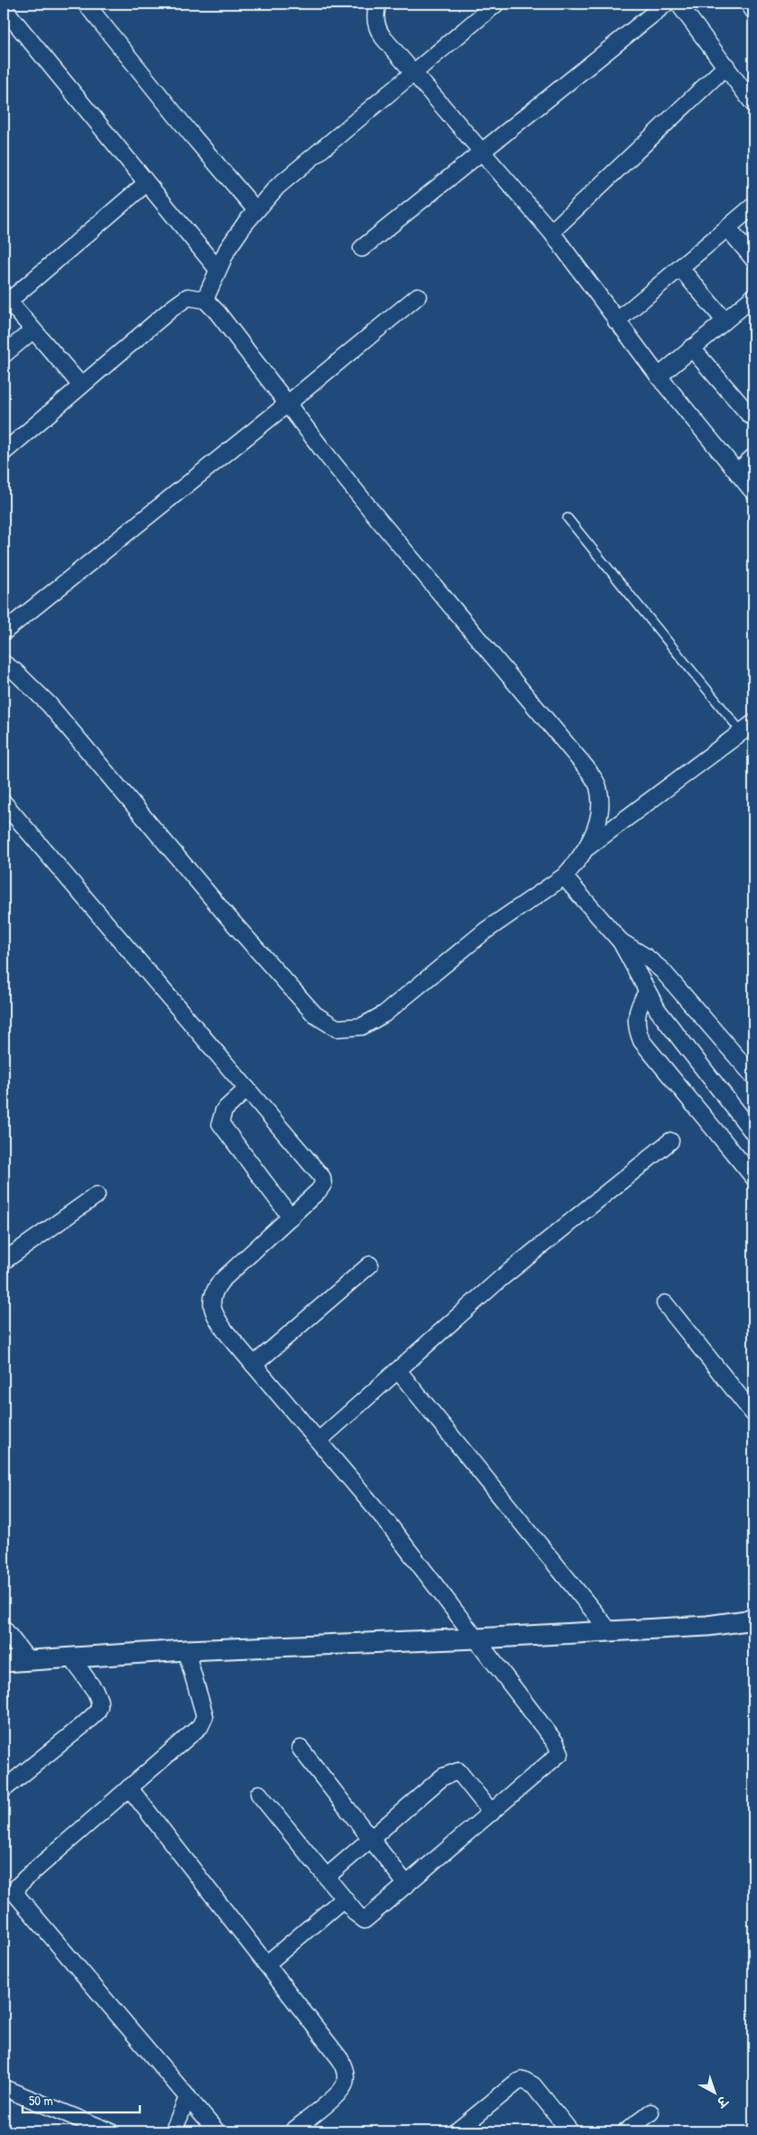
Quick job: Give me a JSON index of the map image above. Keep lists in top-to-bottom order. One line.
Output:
{"scale_bar":"50 m","north":"bottom right"}
